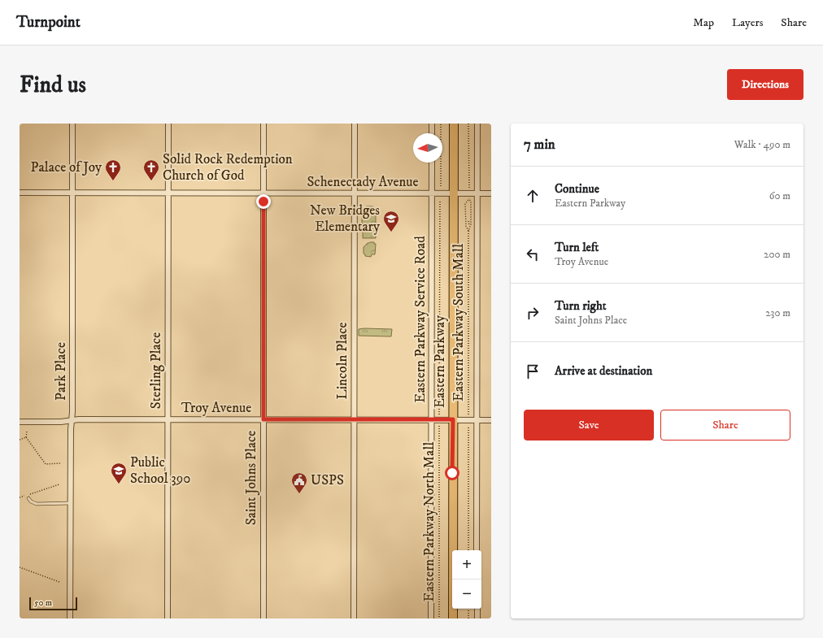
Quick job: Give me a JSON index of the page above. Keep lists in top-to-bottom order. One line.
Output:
{"streets":{"main road":["Eastern Parkway"],"street":["Schenectady Avenue","Eastern Parkway Service Road","Lincoln Place","Sterling Place","Park Place","Troy Avenue","Saint Johns Place"],"path":["Eastern Parkway South Mall","Eastern Parkway North Mall"]},"crossings":[["Schenectady Avenue","Eastern Parkway Service Road"],["Schenectady Avenue","Lincoln Place"],["Schenectady Avenue","Eastern Parkway"],["Schenectady Avenue","Sterling Place"],["Schenectady Avenue","Park Place"],["Schenectady Avenue","Saint Johns Place"],["Eastern Parkway Service Road","Troy Avenue"],["Lincoln Place","Troy Avenue"],["Eastern Parkway","Troy Avenue"],["Sterling Place","Troy Avenue"],["Park Place","Troy Avenue"],["Troy Avenue","Saint Johns Place"]],"places":{"church":["Palace of Joy","Solid Rock Redemption Church of God"],"school or university":["New Bridges Elementary","Public School 390"],"public building":["USPS"]},"scale_bar":"50 m","north":"left","page":{"header":"Turnpoint","nav":["Map","Layers","Share"],"buttons":["Directions",["Save","Share"]],"title":"Find us","heading":["7 min","Walk · 490 m"],"list":[["Continue","Eastern Parkway","60 m"],["Turn left","Troy Avenue","200 m"],["Turn right","Saint Johns Place","230 m"],"Arrive at destination"],"map_buttons":["+","−"],"scale":"50 m"}}
